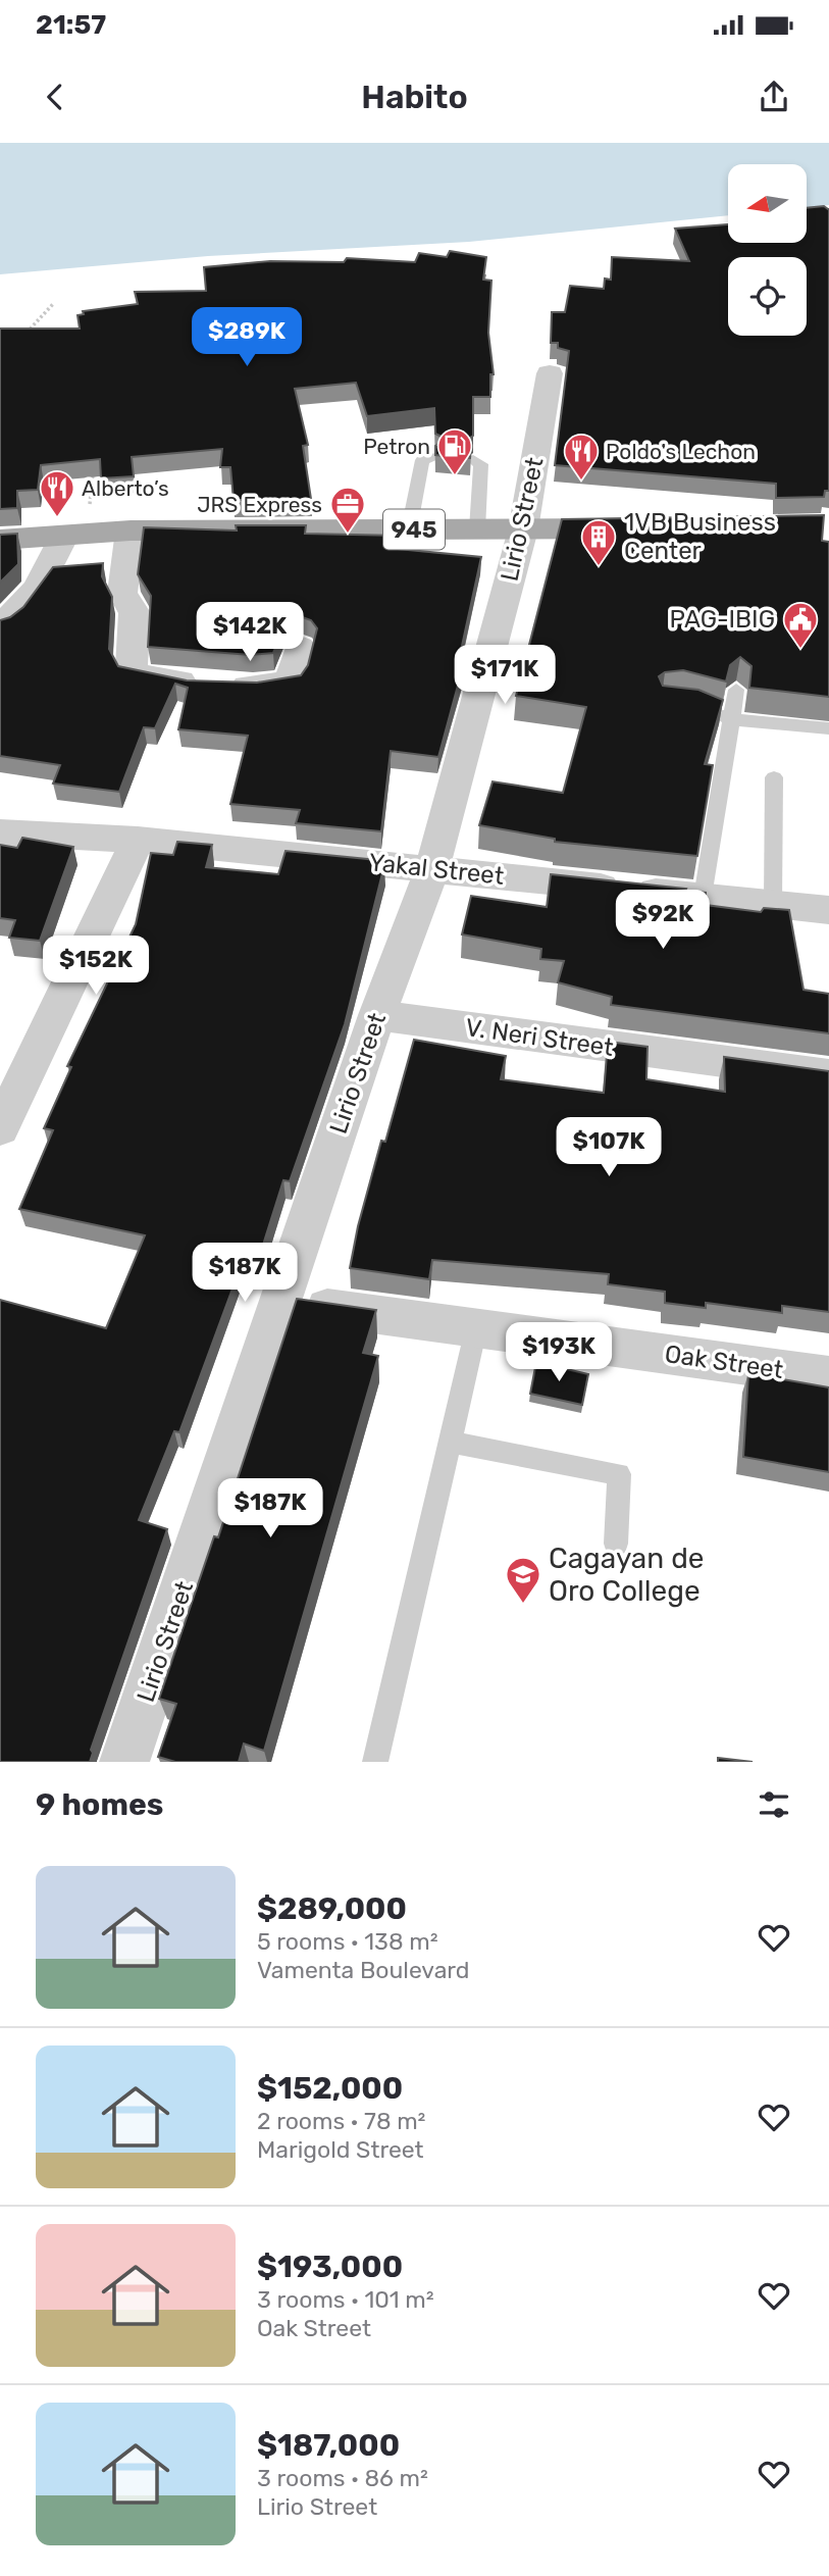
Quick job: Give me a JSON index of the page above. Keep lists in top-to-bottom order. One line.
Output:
{"streets":{"main road":["945"],"street":["Lirio Street","Yakal Street","V. Neri Street","Oak Street"]},"crossings":[["Lirio Street","945"],["Lirio Street","Yakal Street"],["Lirio Street","V. Neri Street"],["Lirio Street","Oak Street"]],"places":{"fuel station":["Petron"],"restaurant":["Poldo's Lechon","Alberto’s"],"office":["JRS Express"],"building":["1VB Business Center"],"public building":["PAG-IBIG"],"school or university":["Cagayan de Oro College"]},"north":"left","page":{"status":"21:57","header":"Habito","price":["$289K","$142K","$171K","$92K","$152K","$107K","$187K","$193K","$187K"],"heading":"9 homes","list":[{"name":"$289,000","note":"5 rooms · 138 m² · Vamenta Boulevard"},{"name":"$152,000","note":"2 rooms · 78 m² · Marigold Street"},{"name":"$193,000","note":"3 rooms · 101 m² · Oak Street"},{"name":"$187,000","note":"3 rooms · 86 m² · Lirio Street"}]}}
